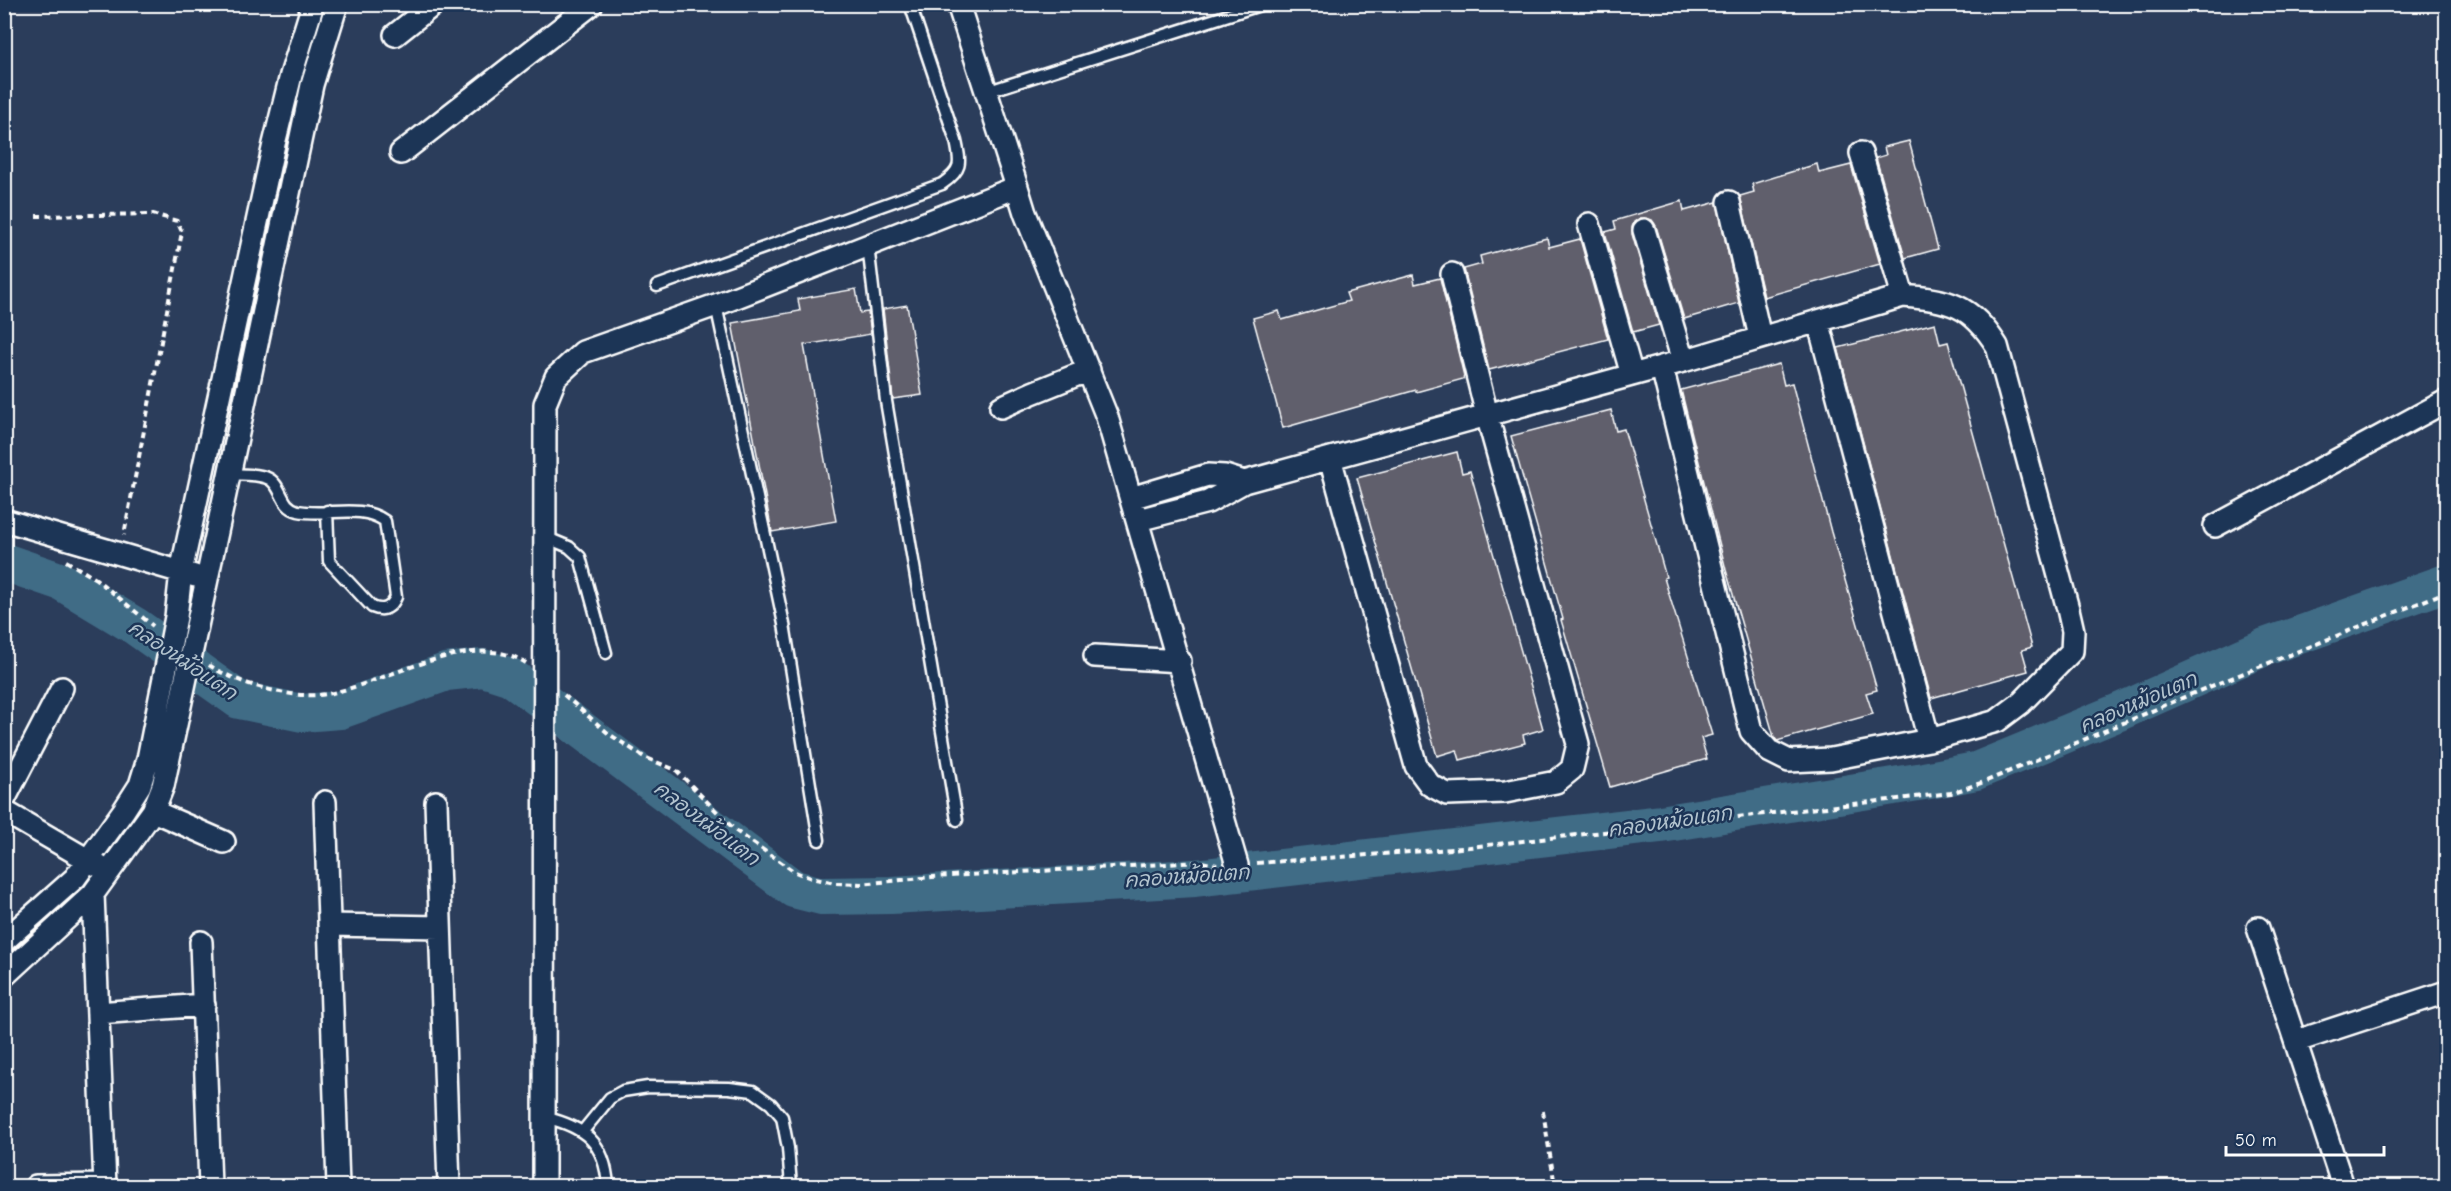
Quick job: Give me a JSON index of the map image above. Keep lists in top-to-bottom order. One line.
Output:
{"water":["คลองหม้อแตก"],"scale_bar":"50 m"}
